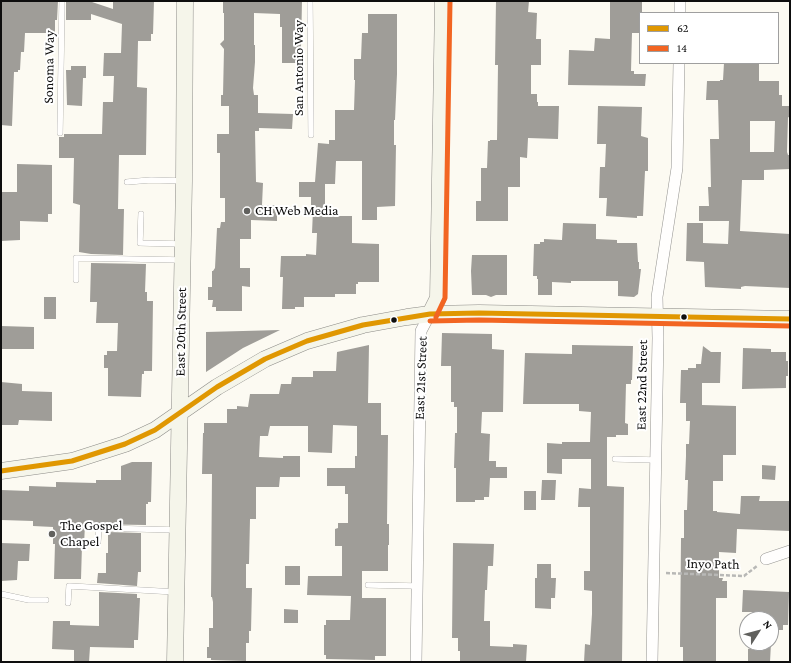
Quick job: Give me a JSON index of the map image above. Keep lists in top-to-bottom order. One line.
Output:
{"streets":{"street":["East 20th Street","East 21st Street","East 22nd Street"],"lane":["Sonoma Way","San Antonio Way"],"path":["Inyo Path"]},"crossings":[["East 22nd Street","Inyo Path"]],"places":["CH Web Media","The Gospel Chapel"],"lines":["transit line 14","transit line 62"],"legend":["62","14"],"north":"top right"}
